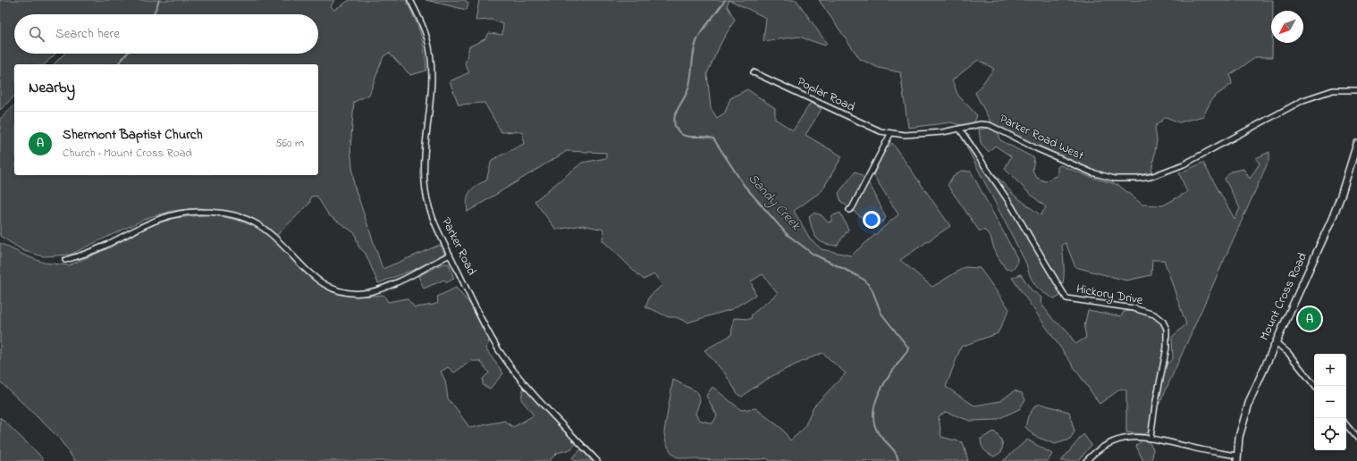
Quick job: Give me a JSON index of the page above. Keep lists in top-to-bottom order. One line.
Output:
{"streets":{"main road":["Mount Cross Road"],"street":["Poplar Road","Parker Road West","Parker Road","Hickory Drive"]},"crossings":[["Poplar Road","Parker Road West"],["Parker Road West","Hickory Drive"]],"water":["Sandy Creek"],"north":"bottom left","page":{"search":"Search here","heading":"Nearby","list":[{"mark":"A","name":"Shermont Baptist Church","note":"Church · Mount Cross Road","value":"560 m"}],"pins":"A","map_buttons":["+","−"]}}
